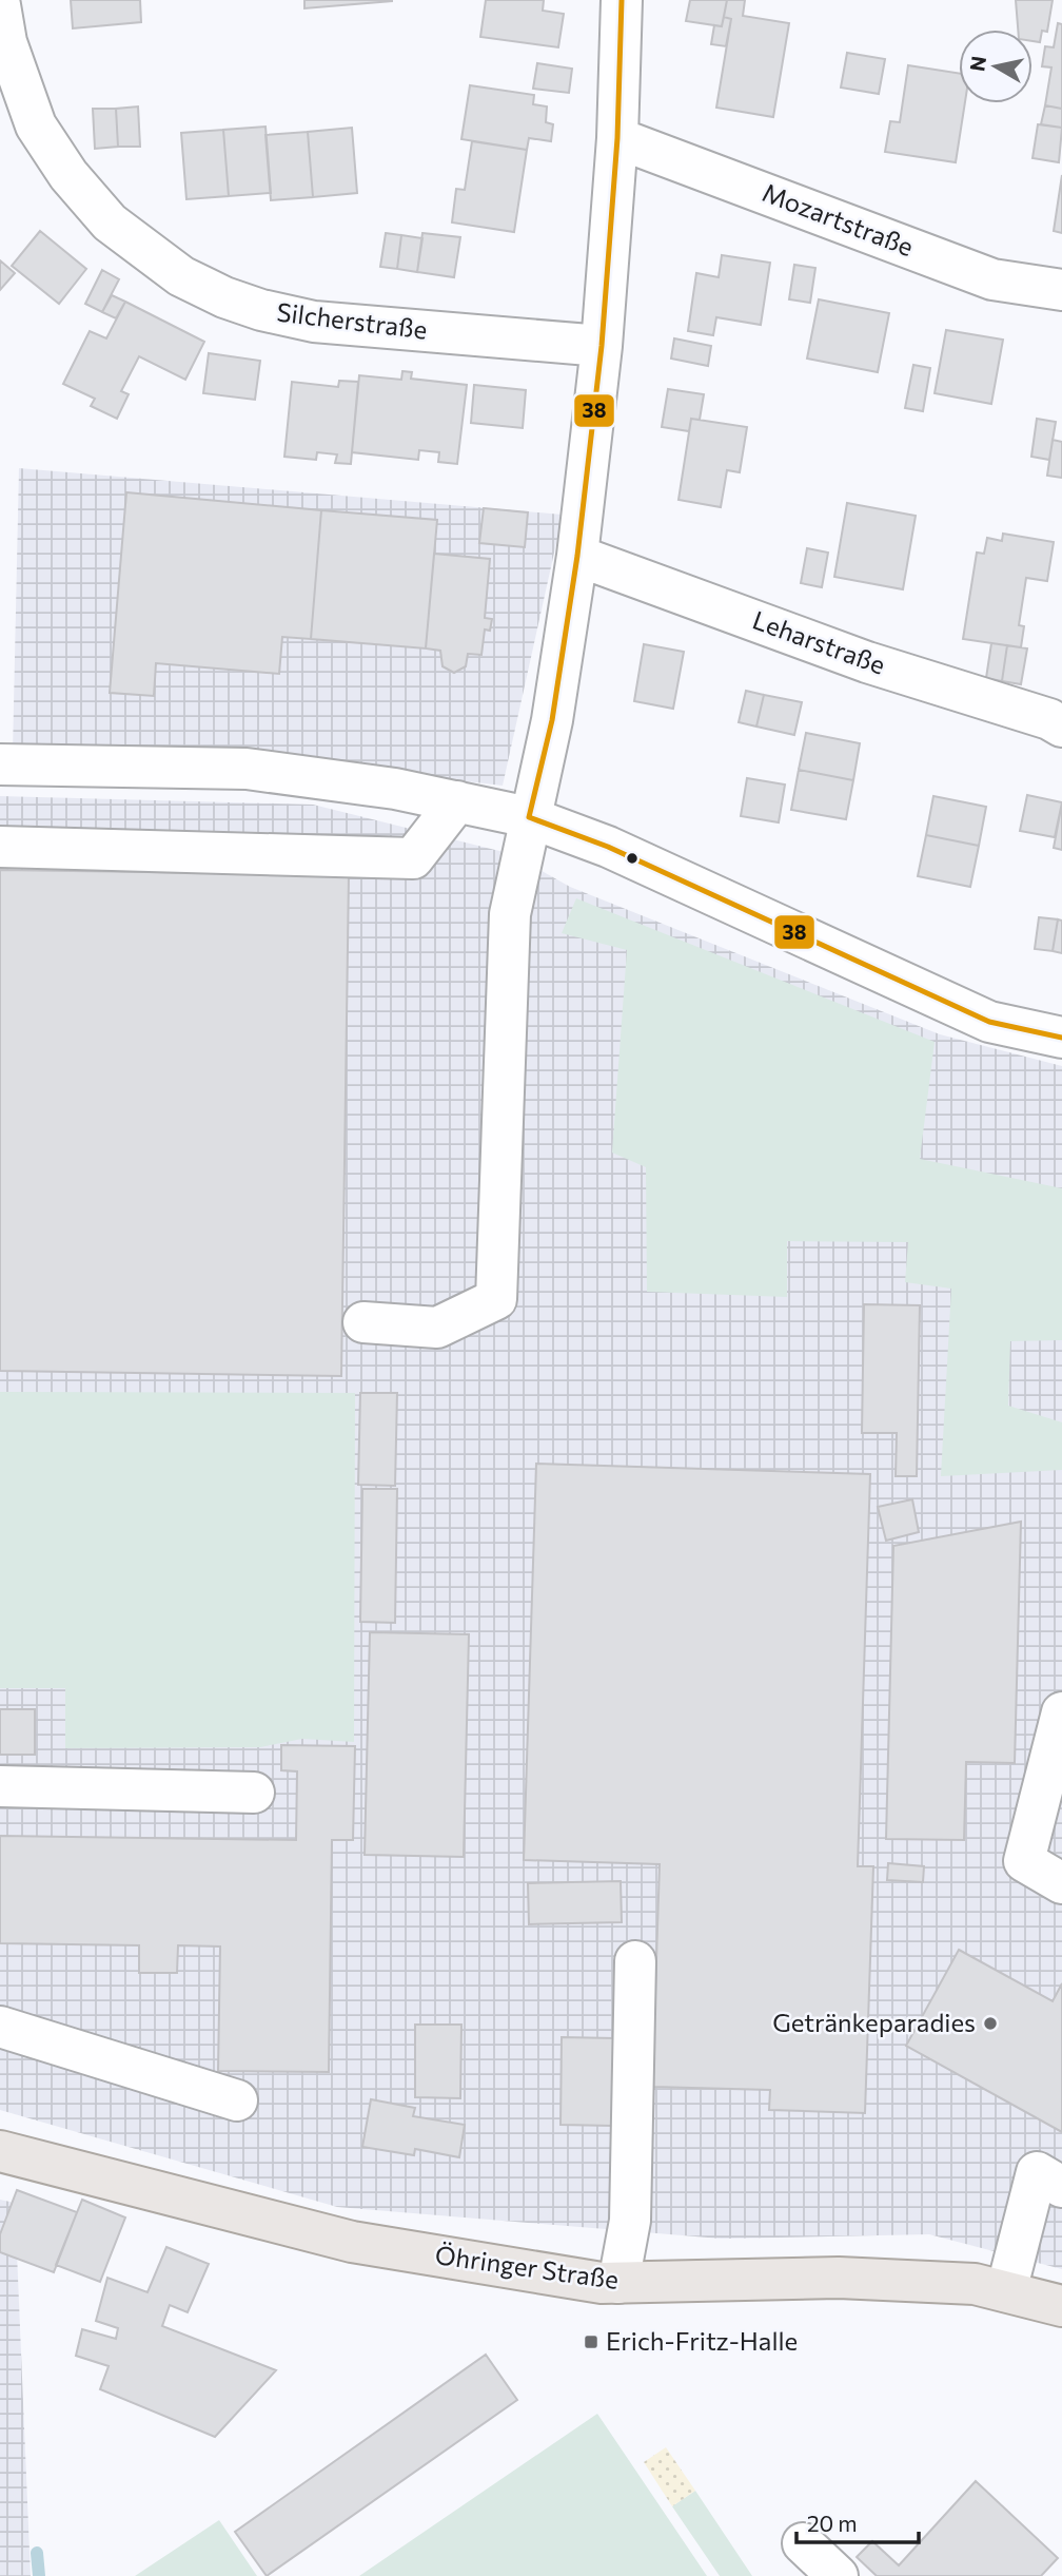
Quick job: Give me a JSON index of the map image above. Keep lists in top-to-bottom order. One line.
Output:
{"streets":{"main road":["Öhringer Straße"],"street":["Mozartstraße","Silcherstraße","Leharstraße"]},"places":{"other":["Getränkeparadies"],"transit":["Erich-Fritz-Halle"]},"lines":["transit line 38"],"scale_bar":"20 m","north":"left"}
